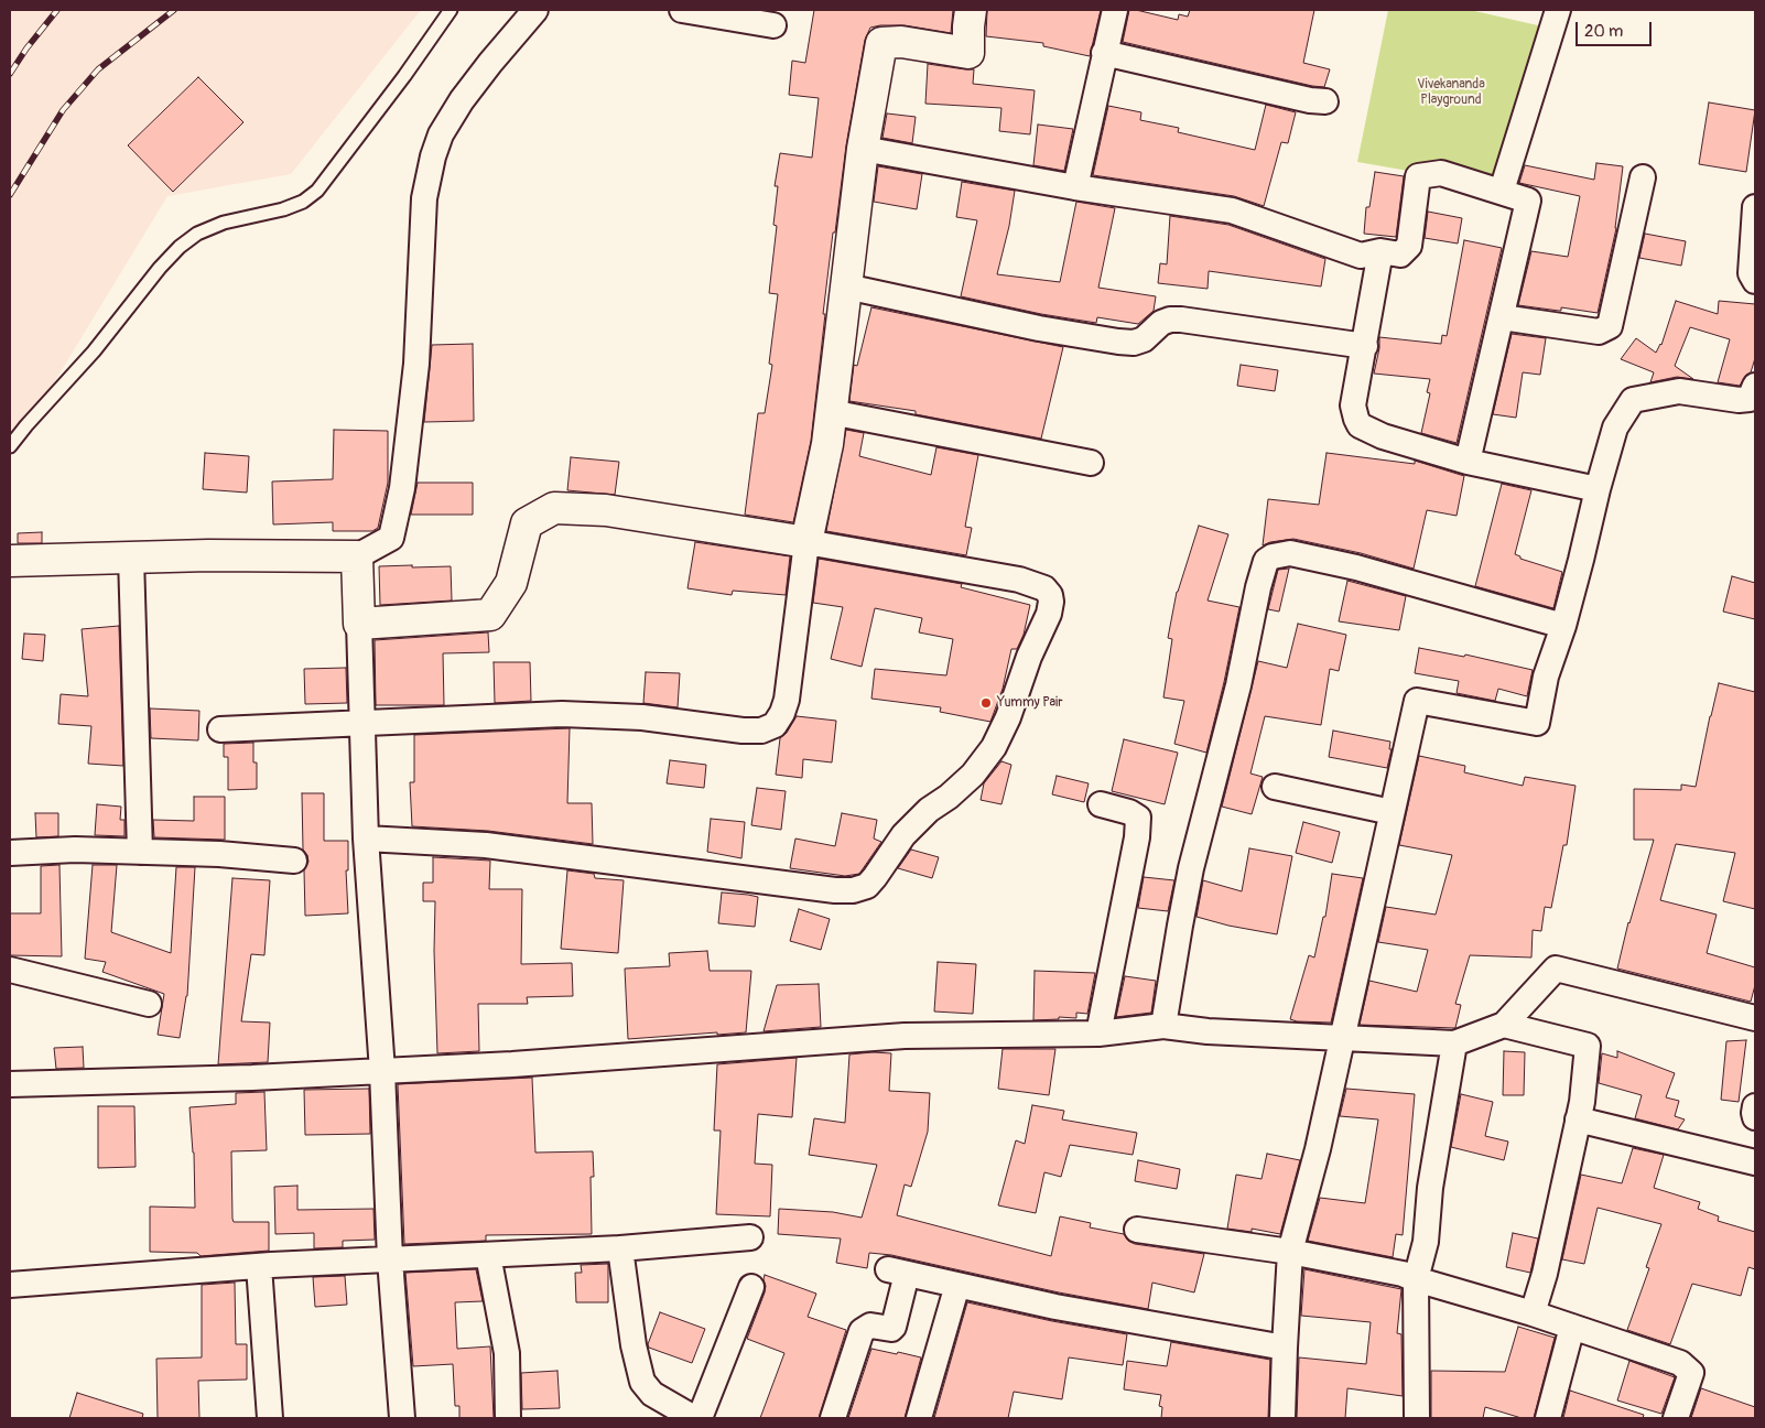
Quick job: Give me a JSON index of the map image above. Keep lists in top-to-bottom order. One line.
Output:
{"parks":["Vivekananda Playground"],"places":["Yummy Pair"],"scale_bar":"20 m"}
